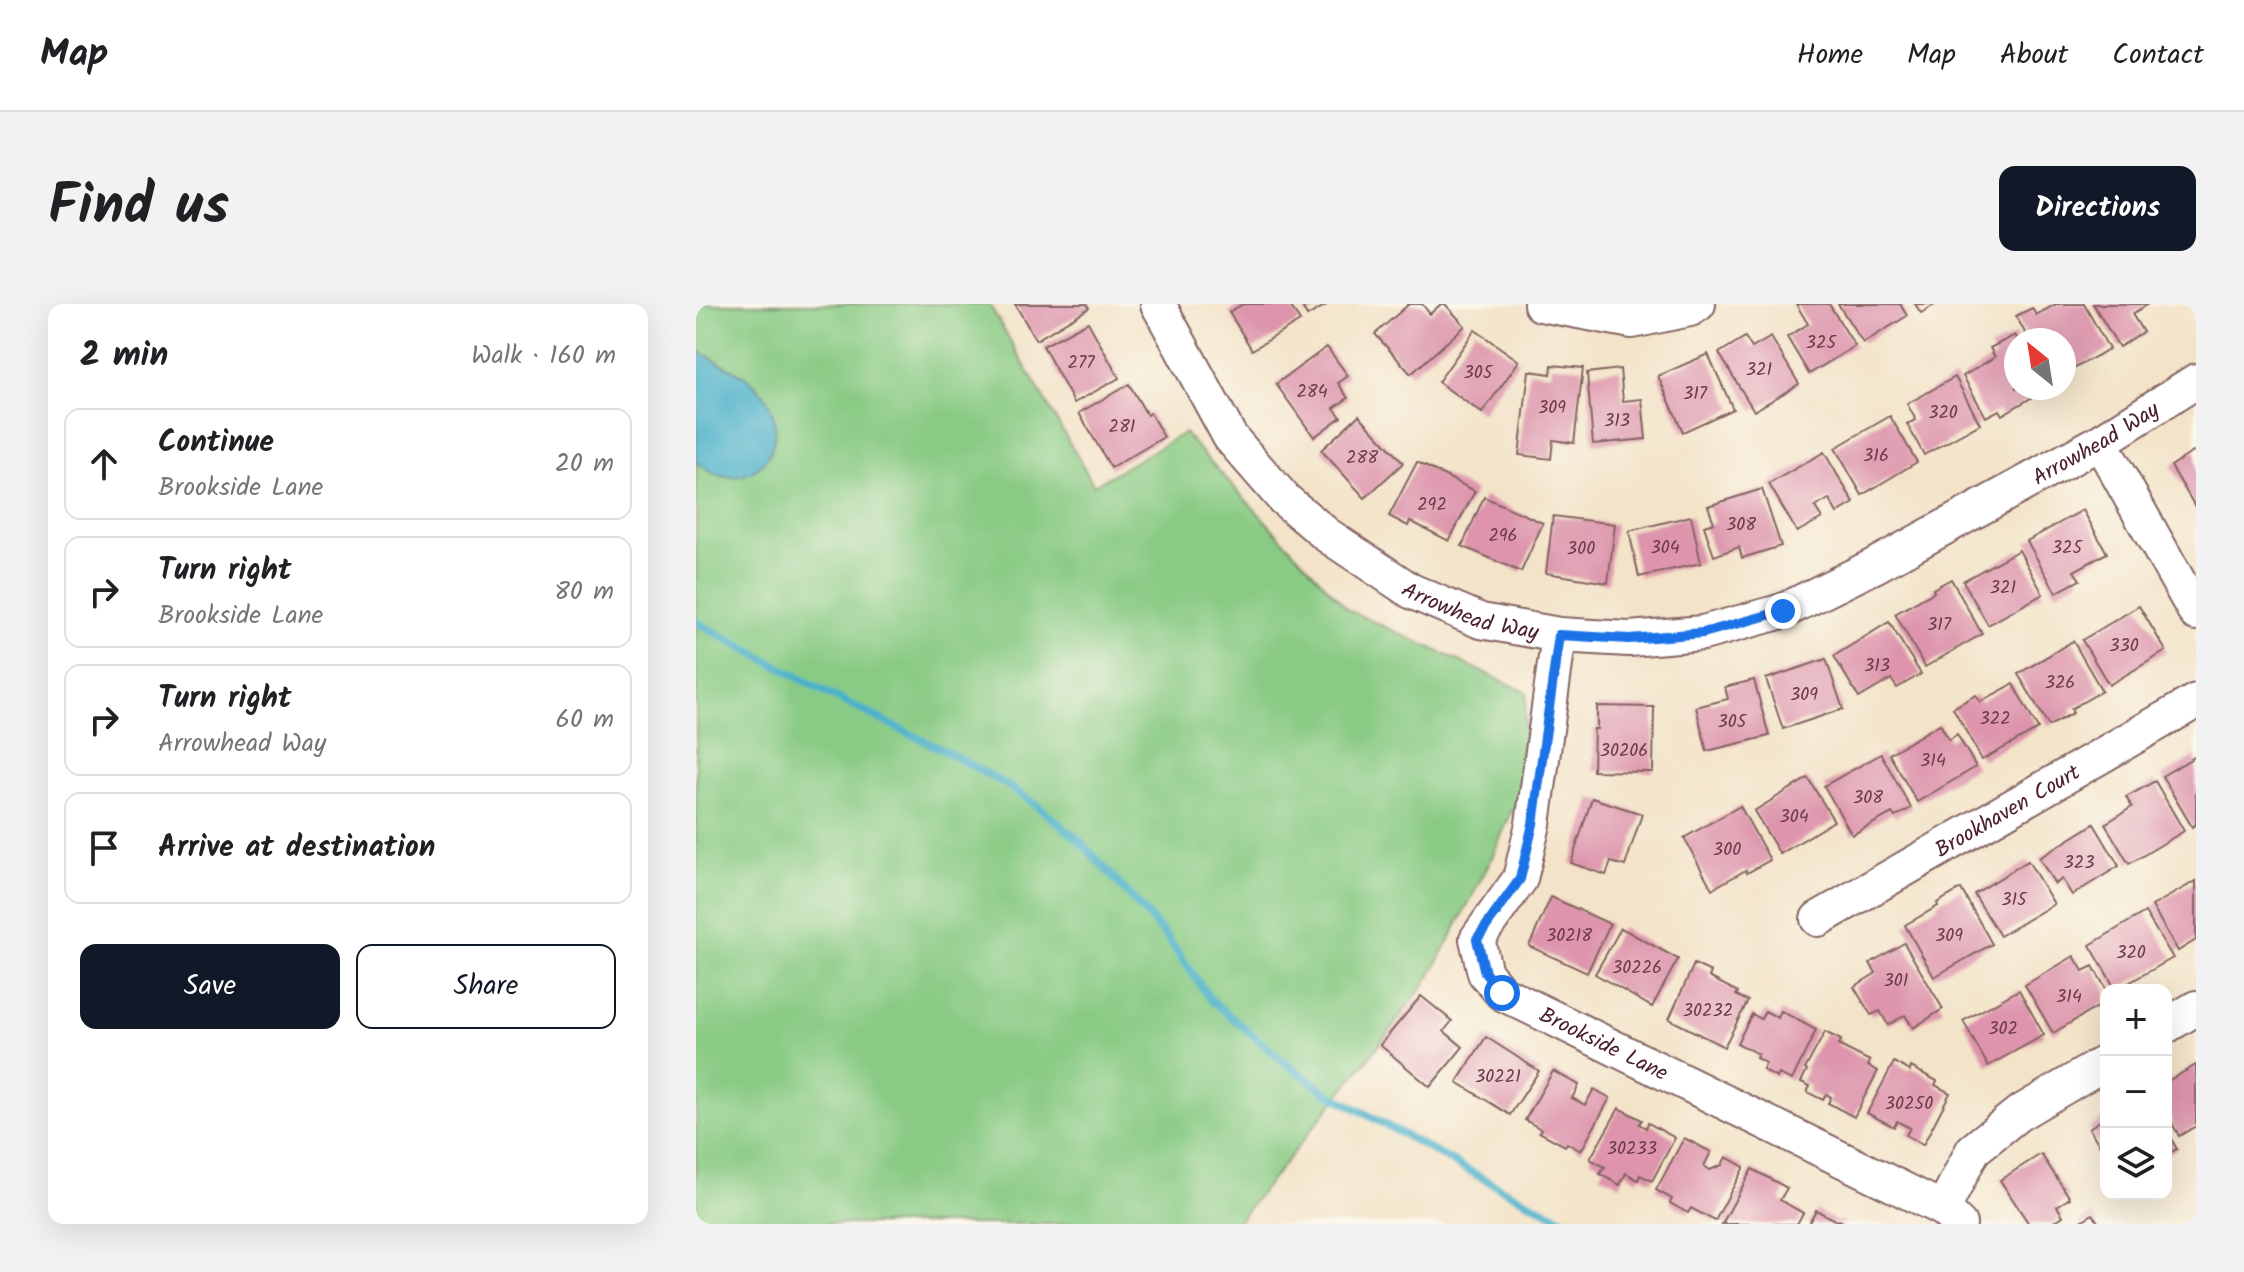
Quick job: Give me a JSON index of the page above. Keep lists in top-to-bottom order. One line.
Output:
{"streets":{"street":["Arrowhead Way","Brookhaven Court","Brookside Lane"]},"crossings":[["Arrowhead Way","Brookside Lane"]],"house_numbers":["325","277","321","305","284","317","309","320","313","281","316","288","292","308","296","304","325","300","321","317","330","313","326","309","322","305","30206","314","308","304","300","323","315","30218","309","320","30226","301","314","30232","302","30221","30250","30233"],"north":"top left","page":{"header":"Map","nav":["Home","Map","About","Contact"],"title":"Find us","buttons":["Directions",["Save","Share"]],"heading":["2 min","Walk · 160 m"],"list":[["Continue","Brookside Lane","20 m"],["Turn right","Brookside Lane","80 m"],["Turn right","Arrowhead Way","60 m"],"Arrive at destination"],"map_buttons":["+","−"]}}
